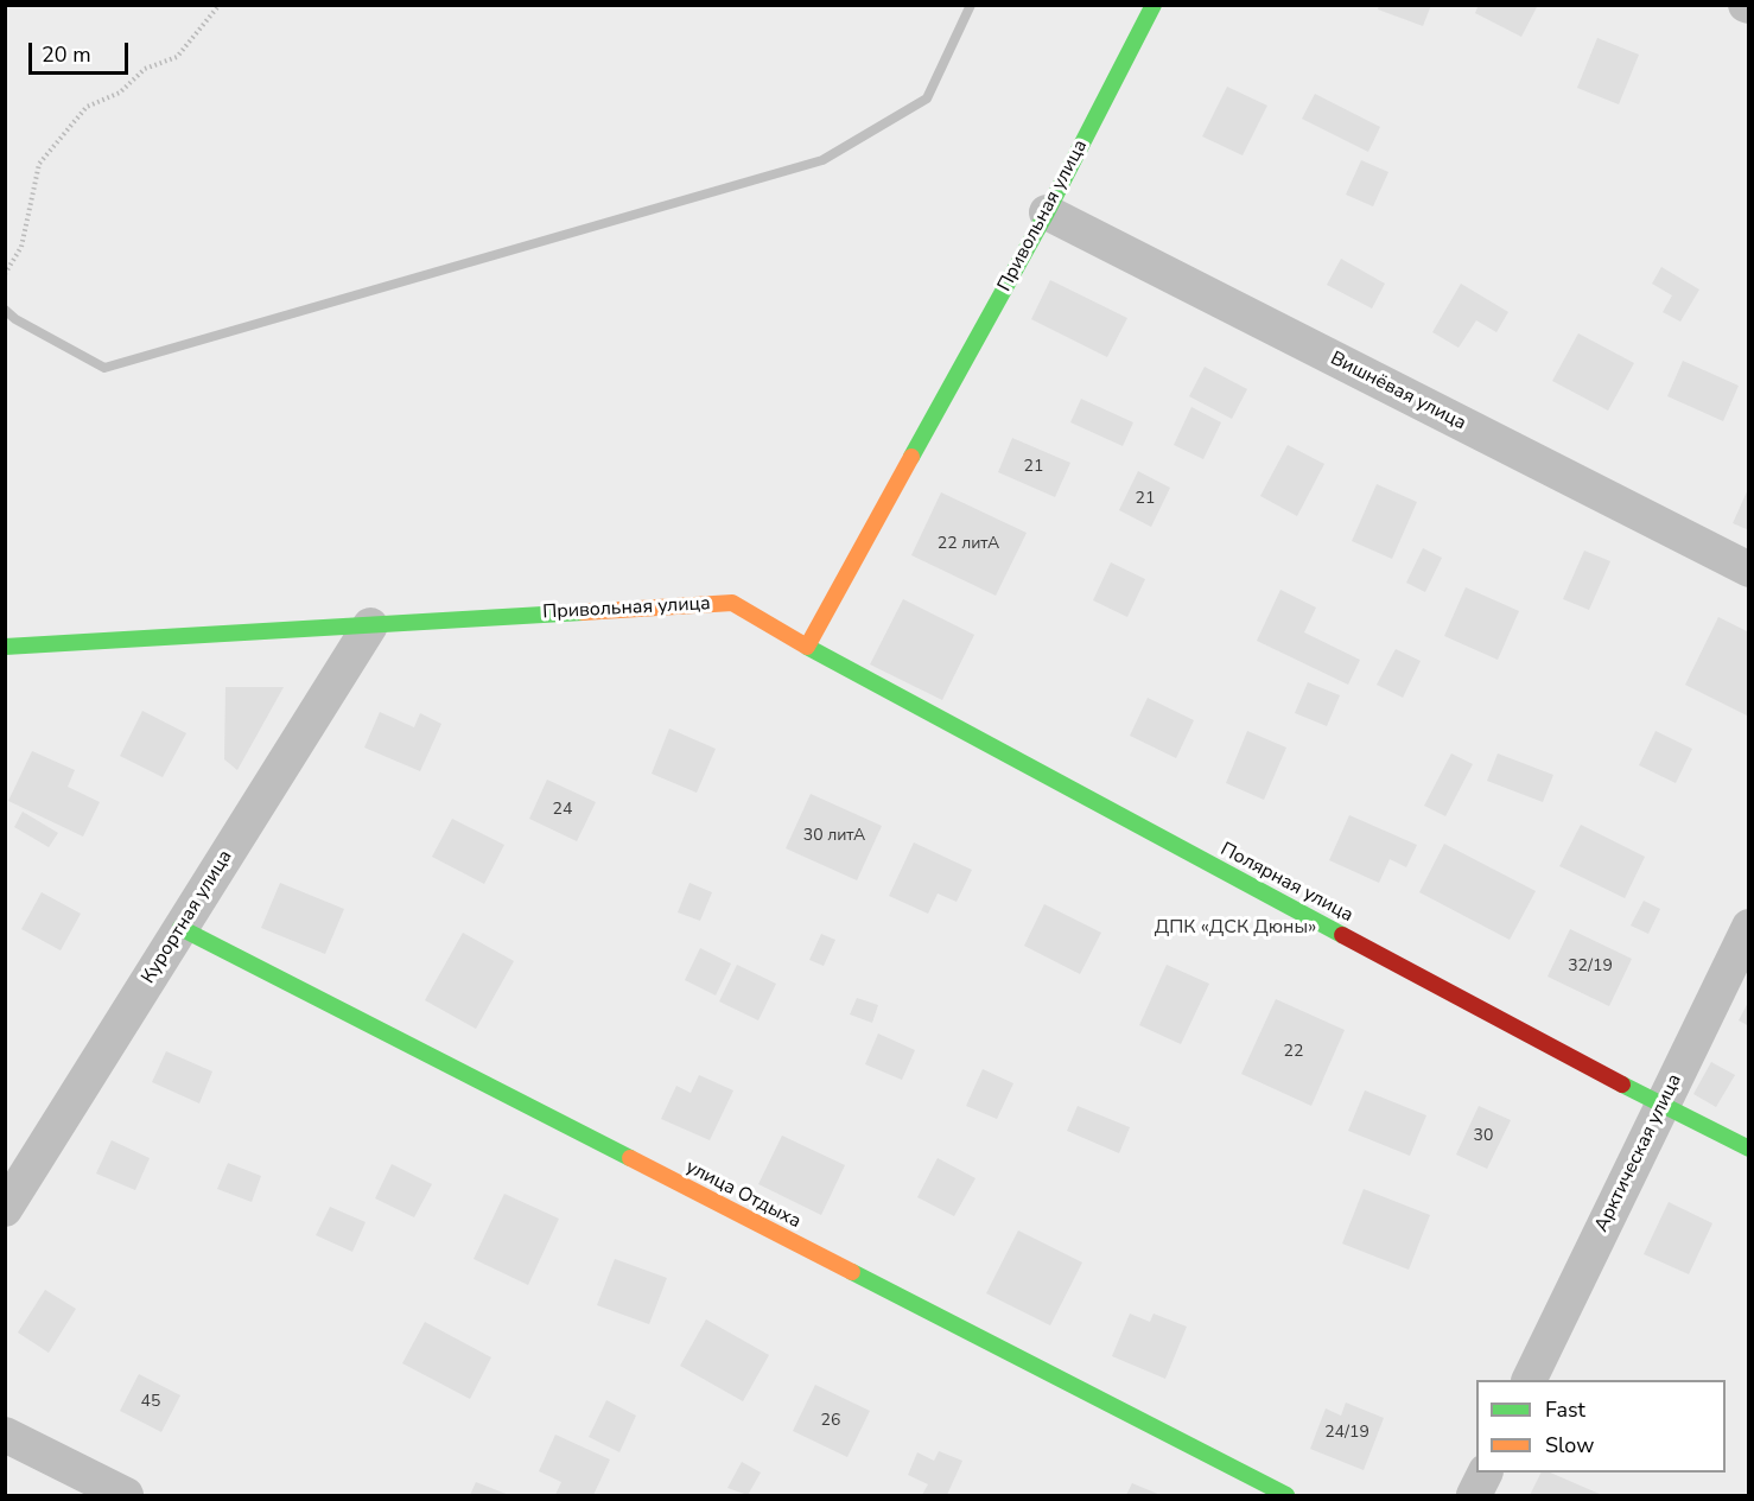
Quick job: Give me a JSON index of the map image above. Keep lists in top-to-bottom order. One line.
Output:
{"streets":{"street":["Привольная улица","Вишнёвая улица","Полярная улица","Курортная улица","Арктическая улица","улица Отдыха"]},"crossings":[["Привольная улица","Вишнёвая улица"],["Привольная улица","Полярная улица"],["Привольная улица","Курортная улица"],["Полярная улица","Арктическая улица"],["Курортная улица","улица Отдыха"]],"parks":["ДПК «ДСК Дюны»"],"house_numbers":["21","21","22 литА","24","30 литА","32/19","22","30","45","26","24/19"],"legend":["Fast","Slow"],"scale_bar":"20 m"}
